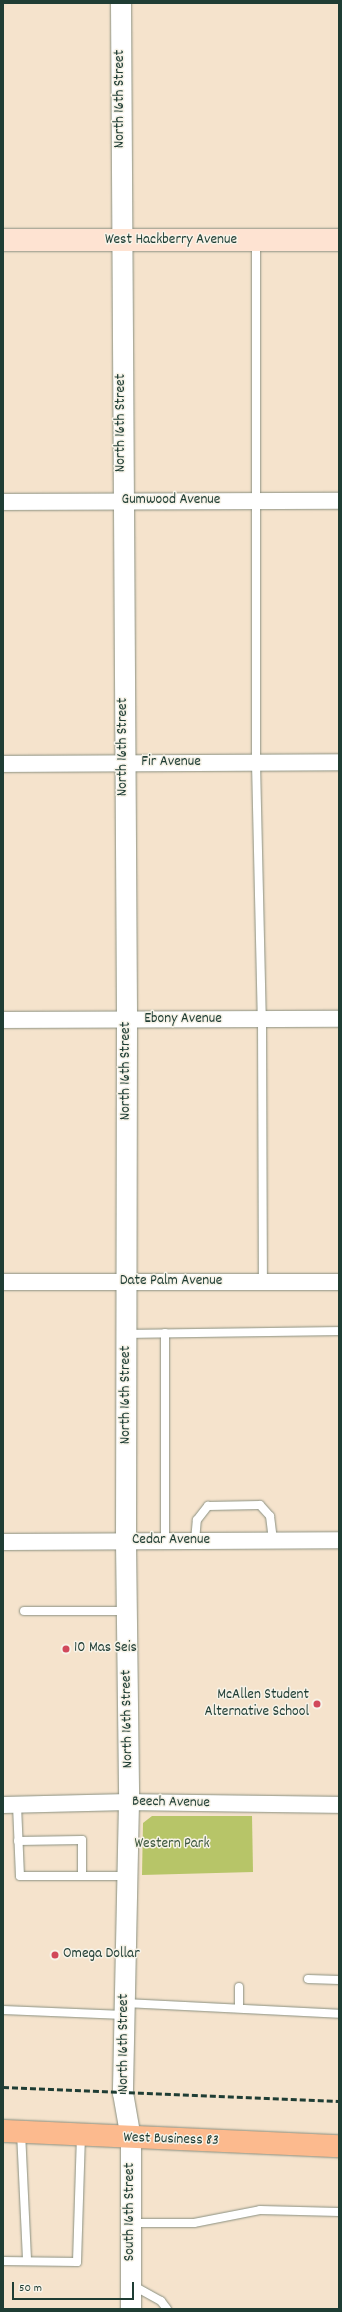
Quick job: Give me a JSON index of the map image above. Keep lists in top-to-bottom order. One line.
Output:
{"streets":{"main road":["West Hackberry Avenue","West Business 83"],"street":["North 16th Street","Gumwood Avenue","Fir Avenue","Ebony Avenue","Date Palm Avenue","Cedar Avenue","Beech Avenue","South 16th Street"]},"crossings":[["North 16th Street","West Hackberry Avenue"],["North 16th Street","Gumwood Avenue"],["North 16th Street","Fir Avenue"],["North 16th Street","Ebony Avenue"],["North 16th Street","Date Palm Avenue"],["North 16th Street","Cedar Avenue"],["North 16th Street","Beech Avenue"],["North 16th Street","West Business 83"],["North 16th Street","South 16th Street"],["West Business 83","South 16th Street"]],"parks":["Western Park"],"places":["10 Mas Seis","McAllen Student Alternative School","Omega Dollar"],"scale_bar":"50 m"}
